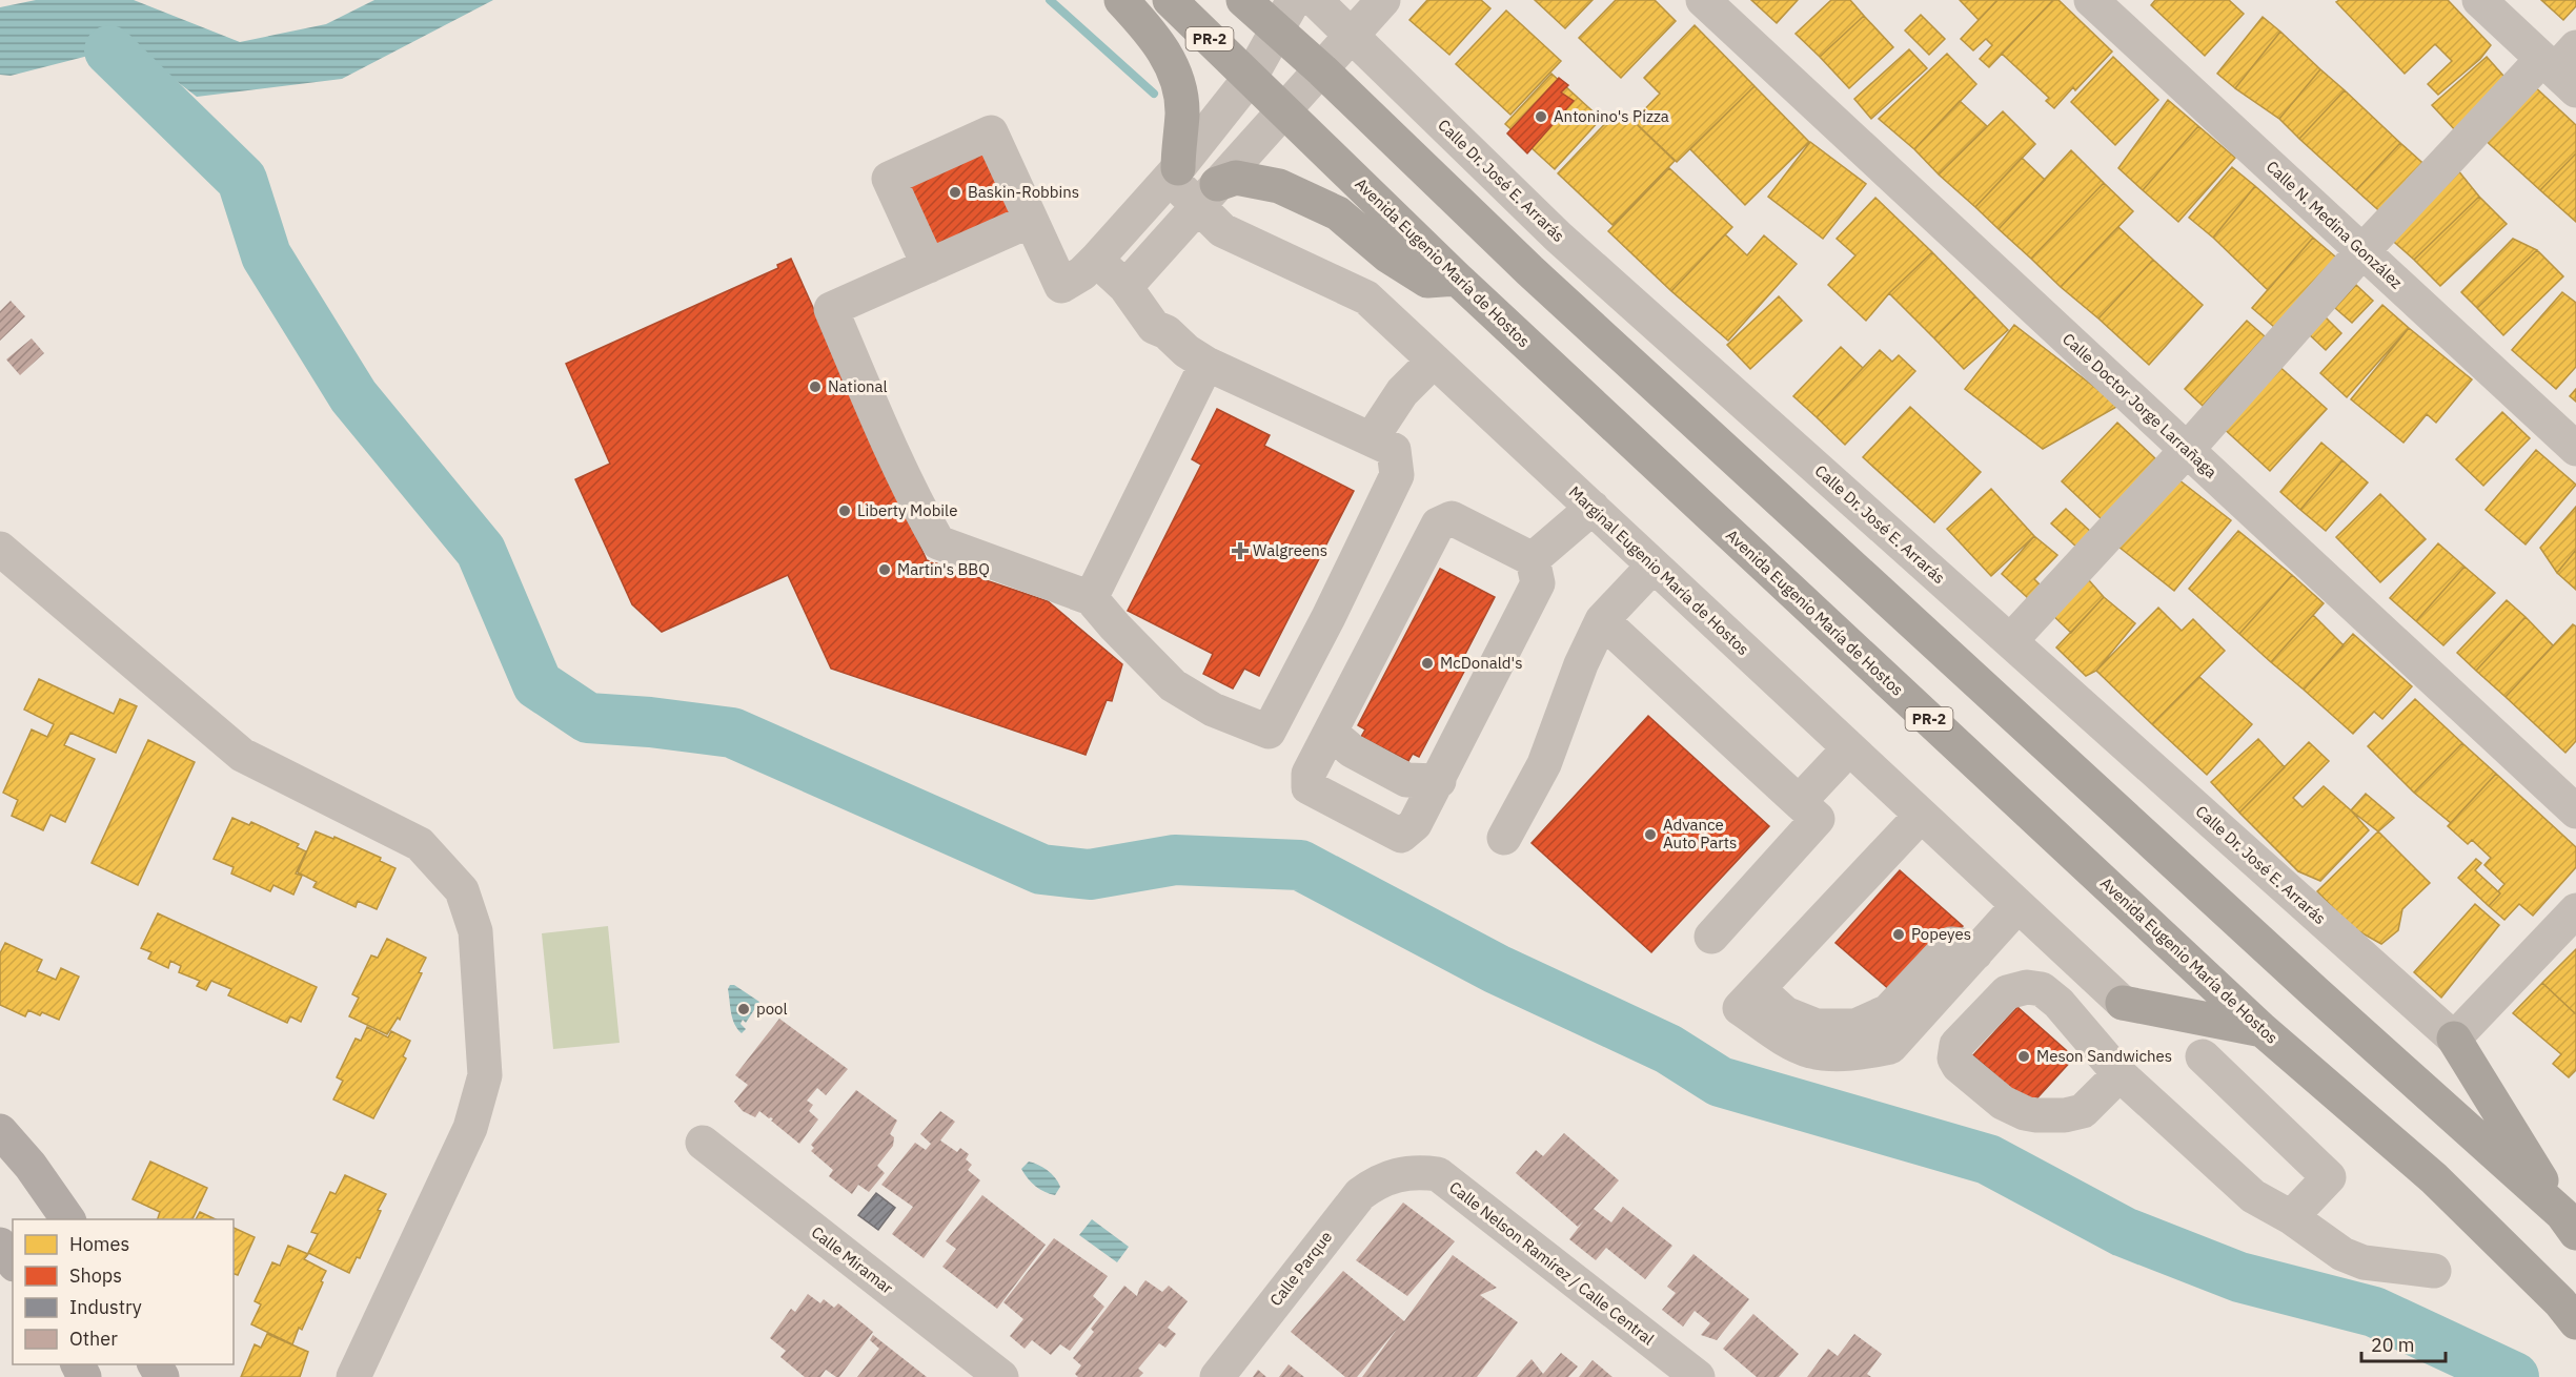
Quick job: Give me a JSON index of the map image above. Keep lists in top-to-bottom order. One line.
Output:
{"streets":{"highway":["PR-2","Avenida Eugenio María de Hostos"],"street":["Calle Dr. José E. Arrarás","Calle N. Medina González","Calle Doctor Jorge Larrañaga","Marginal Eugenio María de Hostos","Calle Miramar","Calle Nelson Ramírez / Calle Central","Calle Parque"]},"crossings":[["Calle Nelson Ramírez / Calle Central","Calle Parque"]],"places":{"other":["Antonino's Pizza","Baskin-Robbins","National","Liberty Mobile","Martin's BBQ","McDonald's","Advance Auto Parts","Popeyes","pool","Meson Sandwiches"],"health":["Walgreens"]},"legend":["Homes","Shops","Industry","Other"],"scale_bar":"20 m"}
